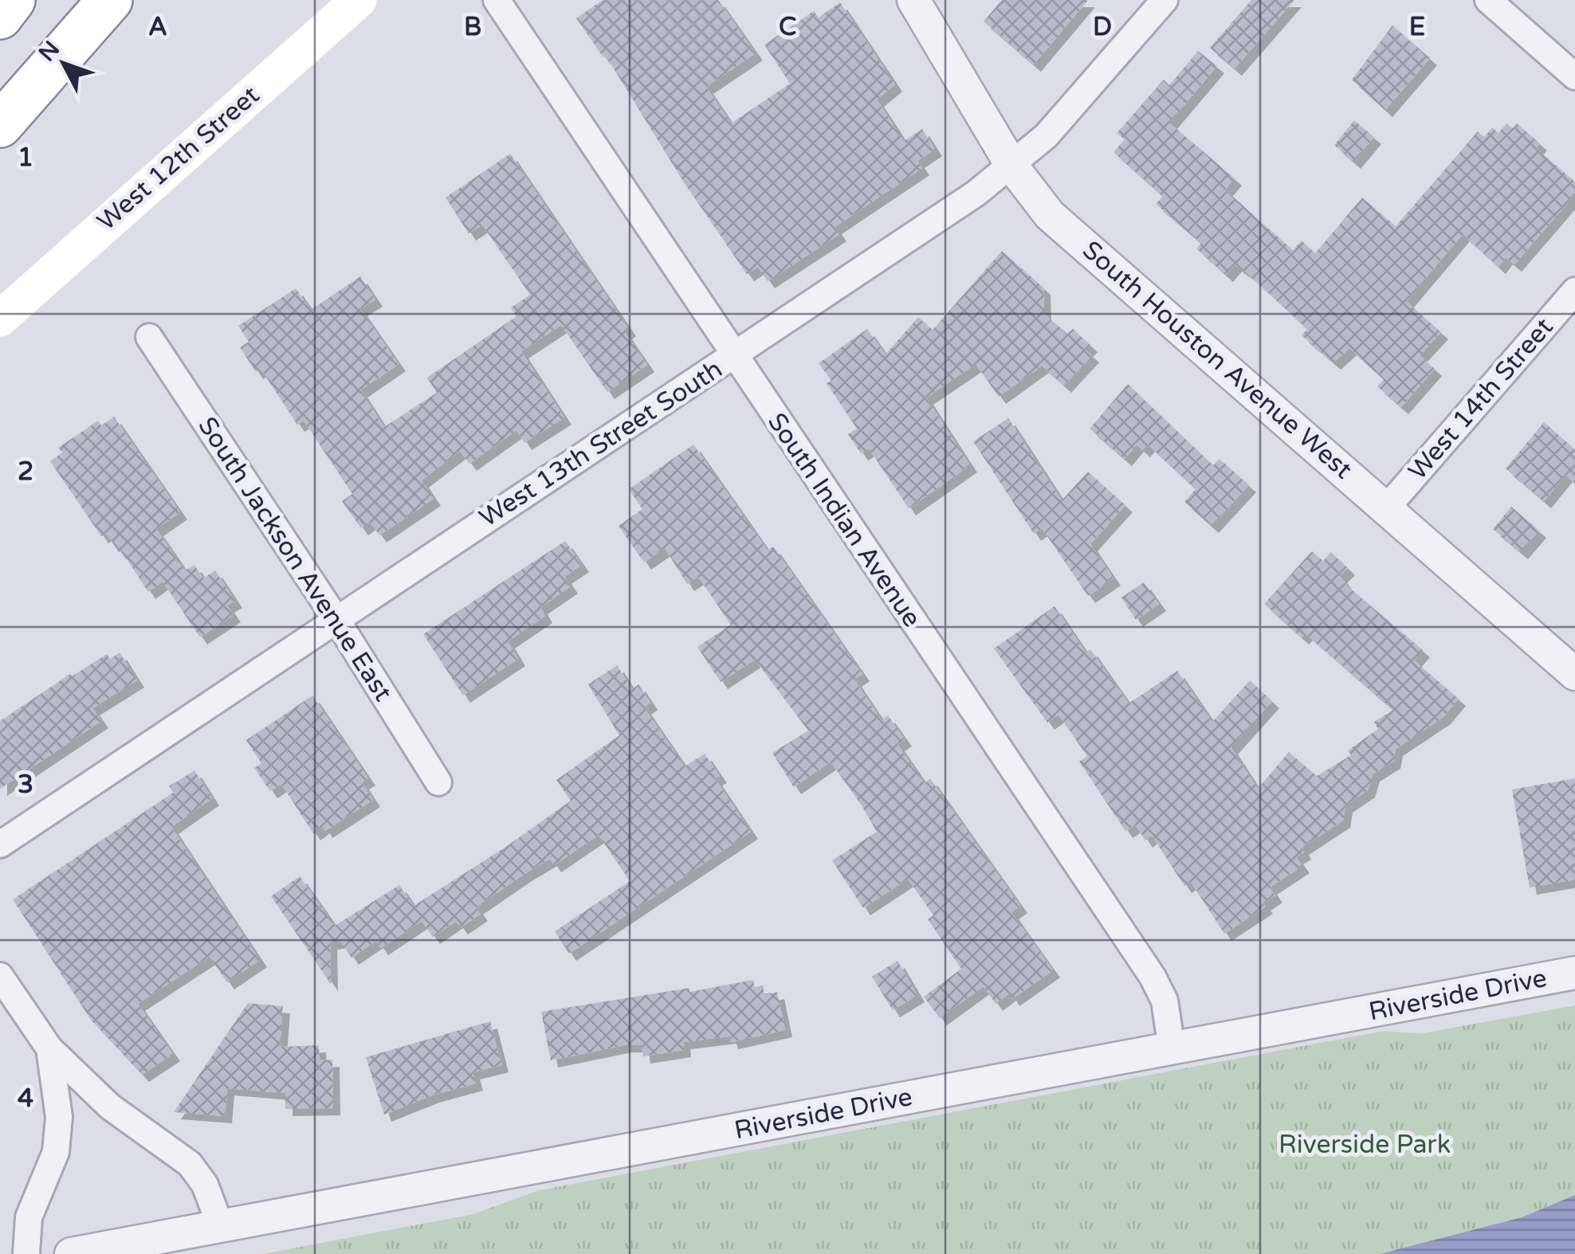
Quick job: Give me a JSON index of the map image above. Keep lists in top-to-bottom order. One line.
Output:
{"streets":{"main road":["West 12th Street"],"street":["South Houston Avenue West","West 14th Street","West 13th Street South","South Indian Avenue","South Jackson Avenue East","Riverside Drive"]},"crossings":[["South Houston Avenue West","West 14th Street"],["South Houston Avenue West","West 13th Street South"],["West 13th Street South","South Indian Avenue"],["West 13th Street South","South Jackson Avenue East"],["South Indian Avenue","Riverside Drive"]],"parks":["Riverside Park"],"north":"top left","grid":{"columns":["A","B","C","D","E"],"rows":["1","2","3","4"]}}
